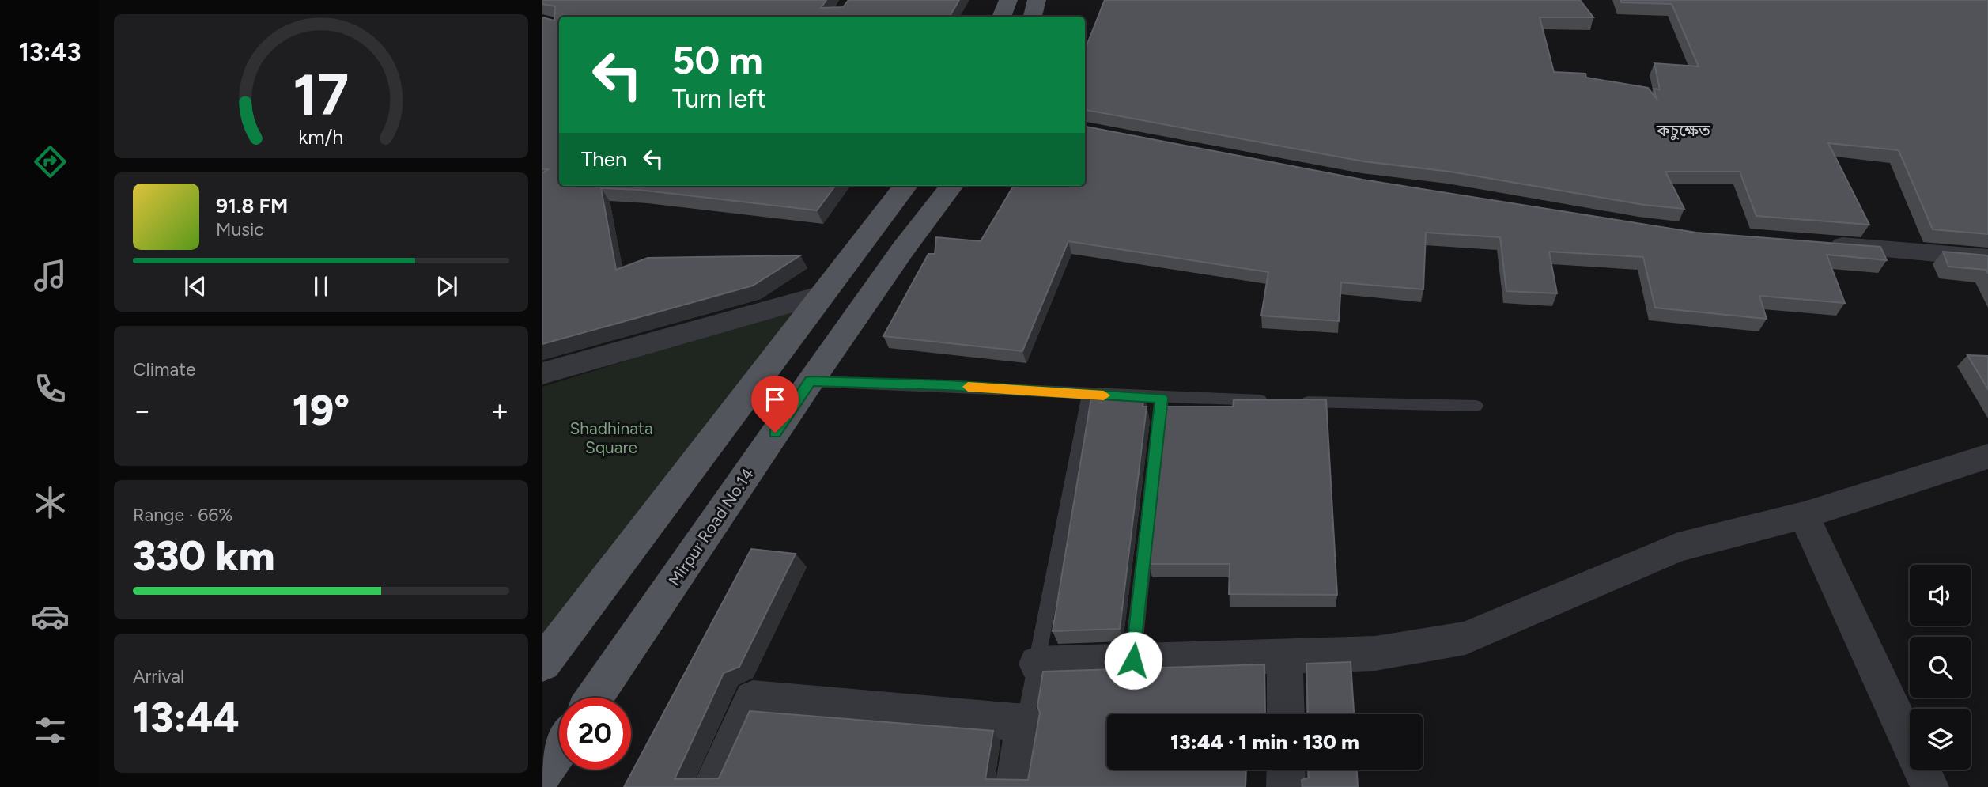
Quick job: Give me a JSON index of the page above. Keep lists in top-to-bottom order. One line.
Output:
{"streets":{"main road":["Mirpur Road No.14"]},"districts":["কচুক্ষেত"],"parks":["Shadhinata Square"],"page":{"tabs":"13:43","turn":["50 m","Turn left"],"then":"Then","song":["91.8 FM","Music"],"tile":["Climate",["Range · 66%","330 km"],["Arrival","13:44"]],"heat":["−","19°","+"],"limit":"20","trip":"13:44 · 1 min · 130 m","gauge":["17","km/h"]}}
